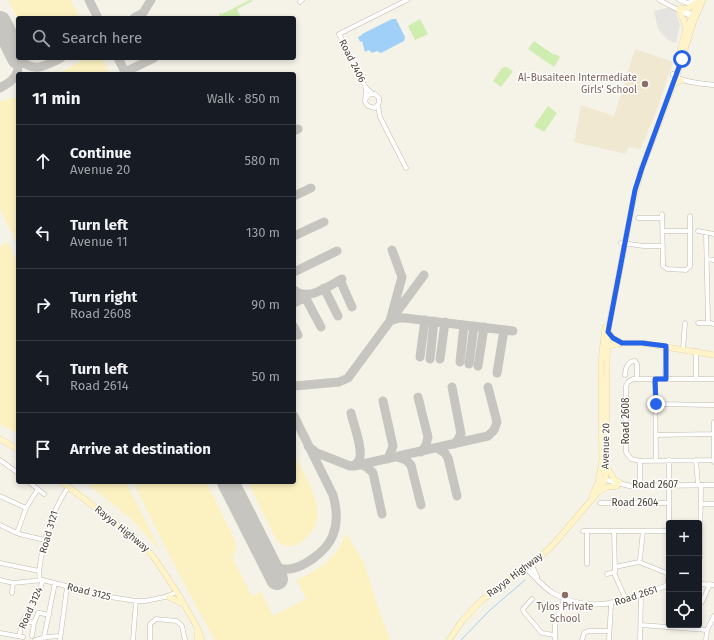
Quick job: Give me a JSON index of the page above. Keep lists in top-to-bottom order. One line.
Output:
{"streets":{"main road":["Avenue 20","Rayya Highway"],"street":["Road 2406","Road 2608","Road 2607","Road 2604","Road 3121","Road 3125","Road 2651","Road 3124"]},"crossings":[["Avenue 20","Rayya Highway"],["Road 2607","Road 2604"],["Rayya Highway","Road 3121"],["Rayya Highway","Road 3125"],["Rayya Highway","Road 2651"],["Road 3121","Road 3125"],["Road 3121","Road 3124"],["Road 3125","Road 3124"]],"places":["Al-Busaiteen Intermediate Girls' School","Tylos Private School"],"page":{"search":"Search here","heading":["11 min","Walk · 850 m"],"list":[["Continue","Avenue 20","580 m"],["Turn left","Avenue 11","130 m"],["Turn right","Road 2608","90 m"],["Turn left","Road 2614","50 m"],"Arrive at destination"],"map_buttons":["+","−"]}}
